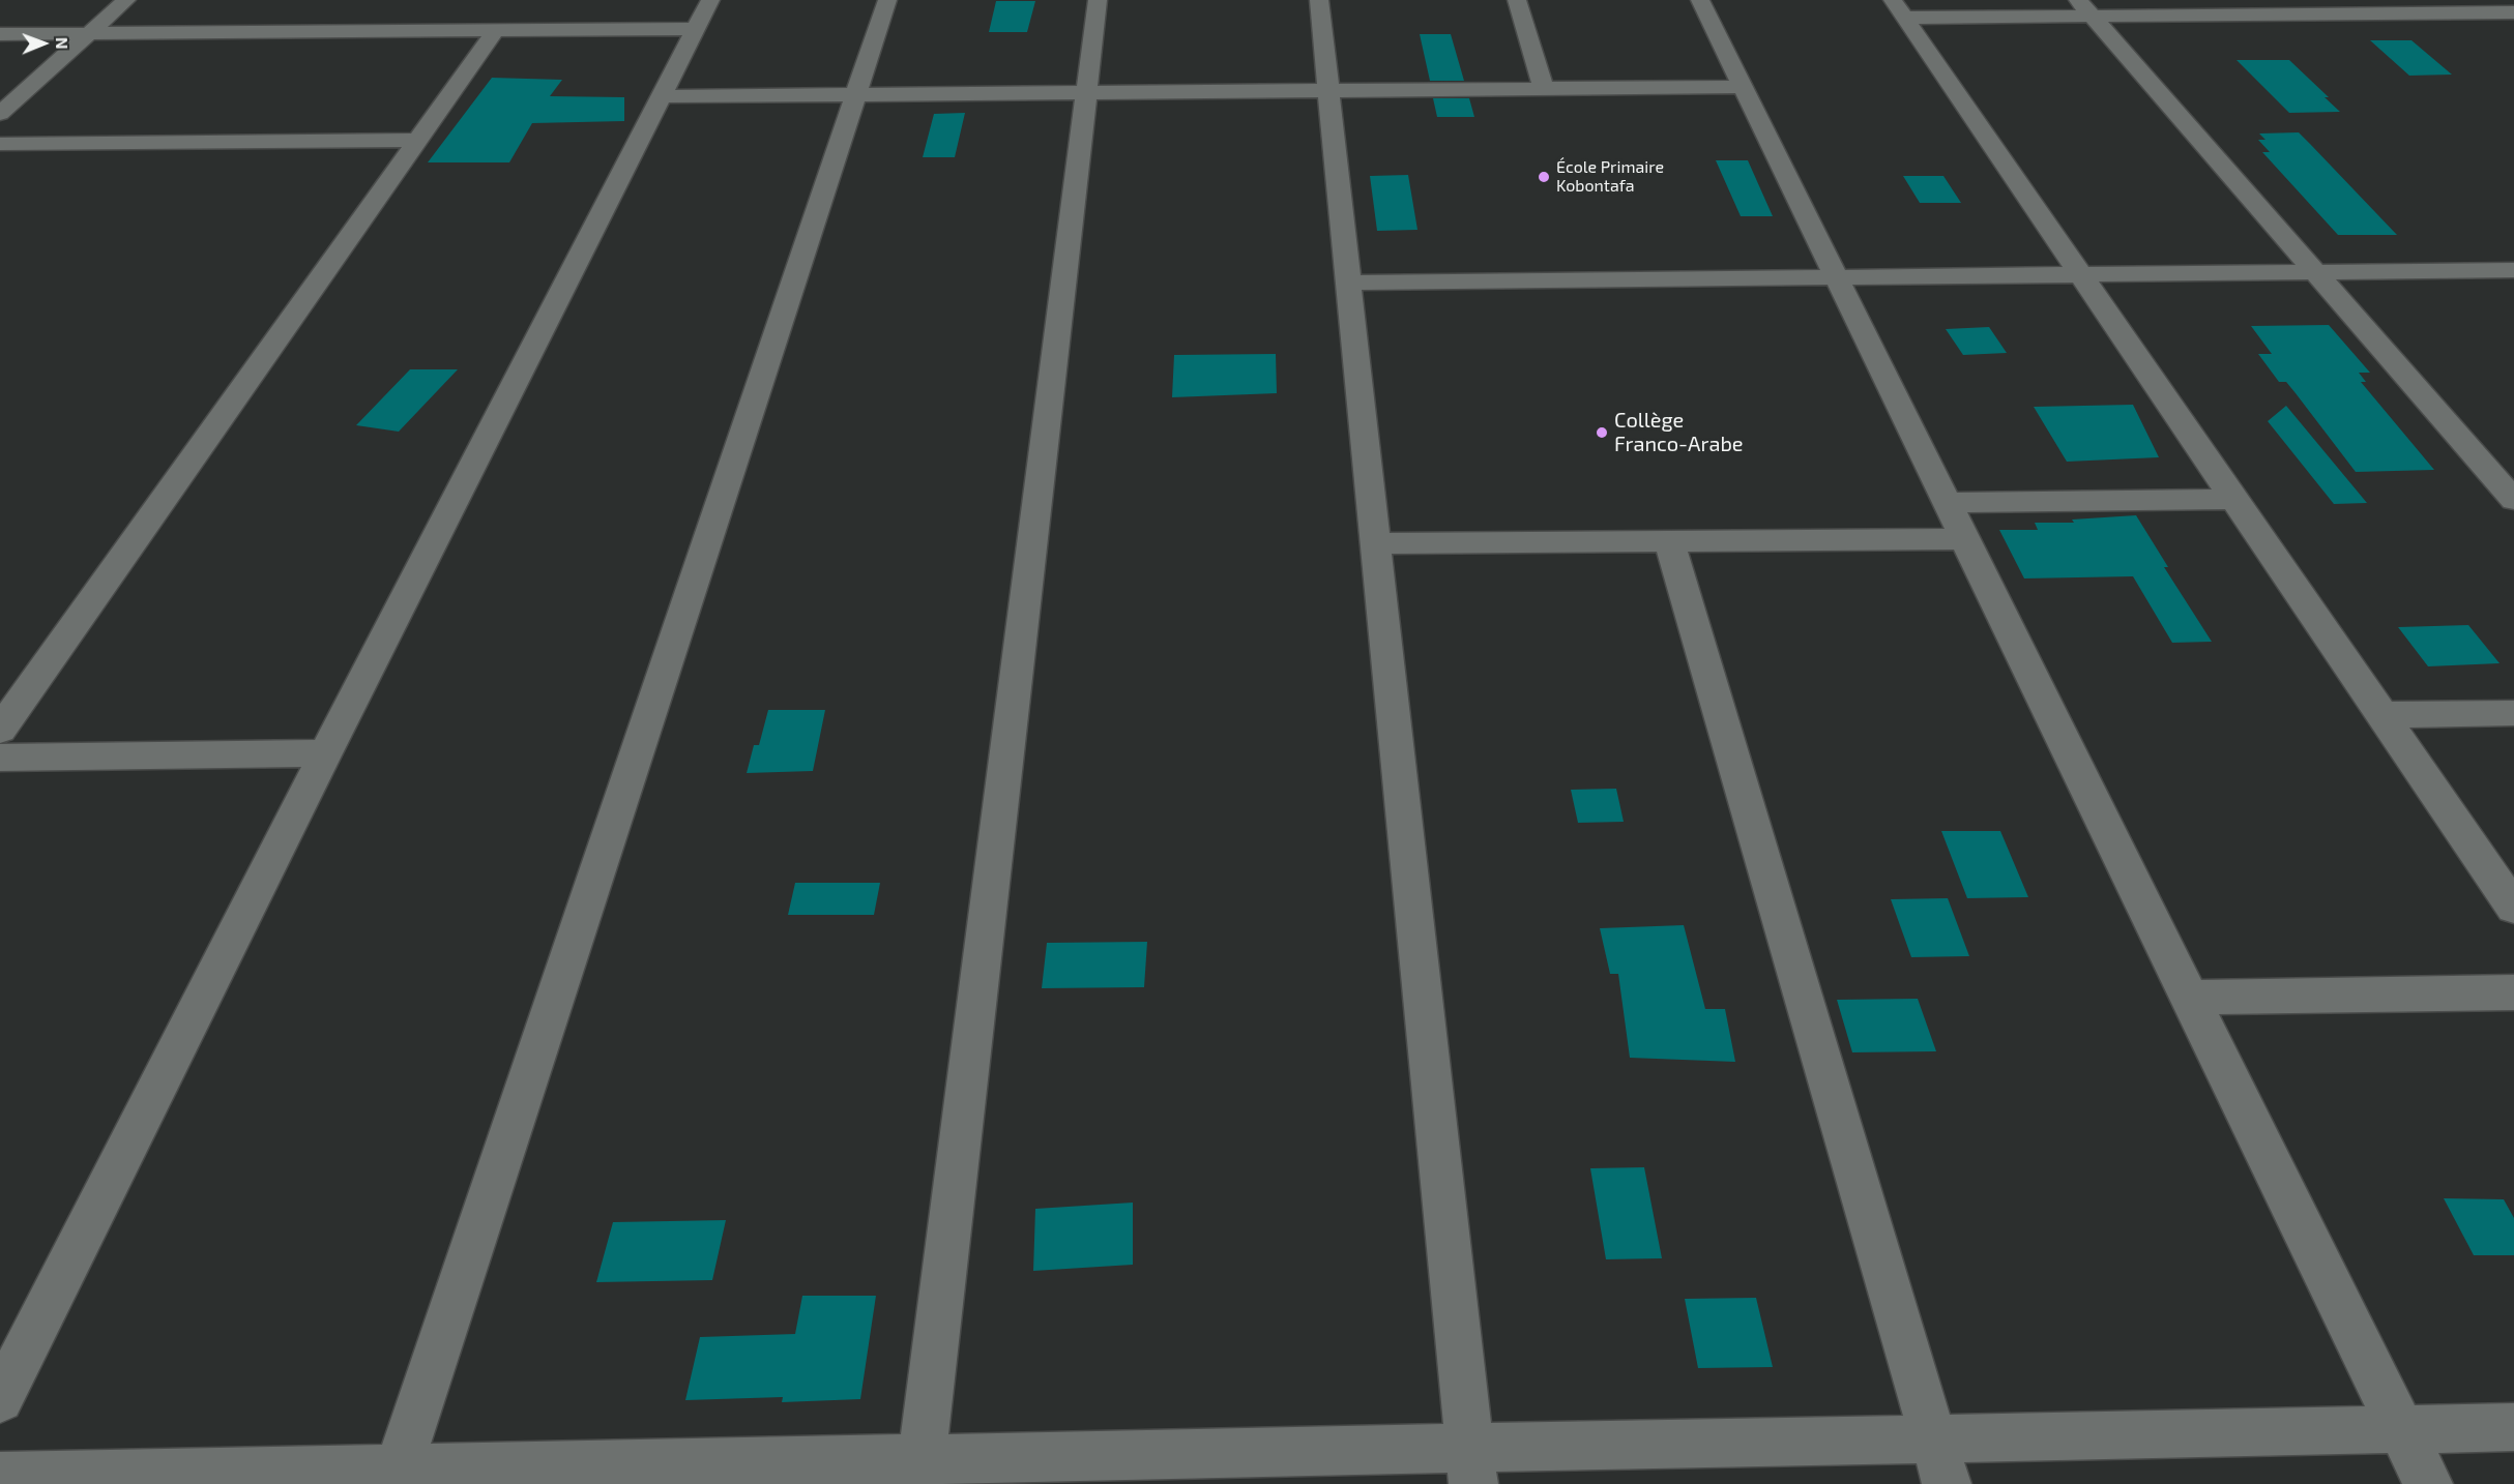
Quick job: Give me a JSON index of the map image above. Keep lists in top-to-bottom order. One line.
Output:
{"places":["École Primaire Kobontafa","Collège Franco-Arabe"],"north":"right"}
